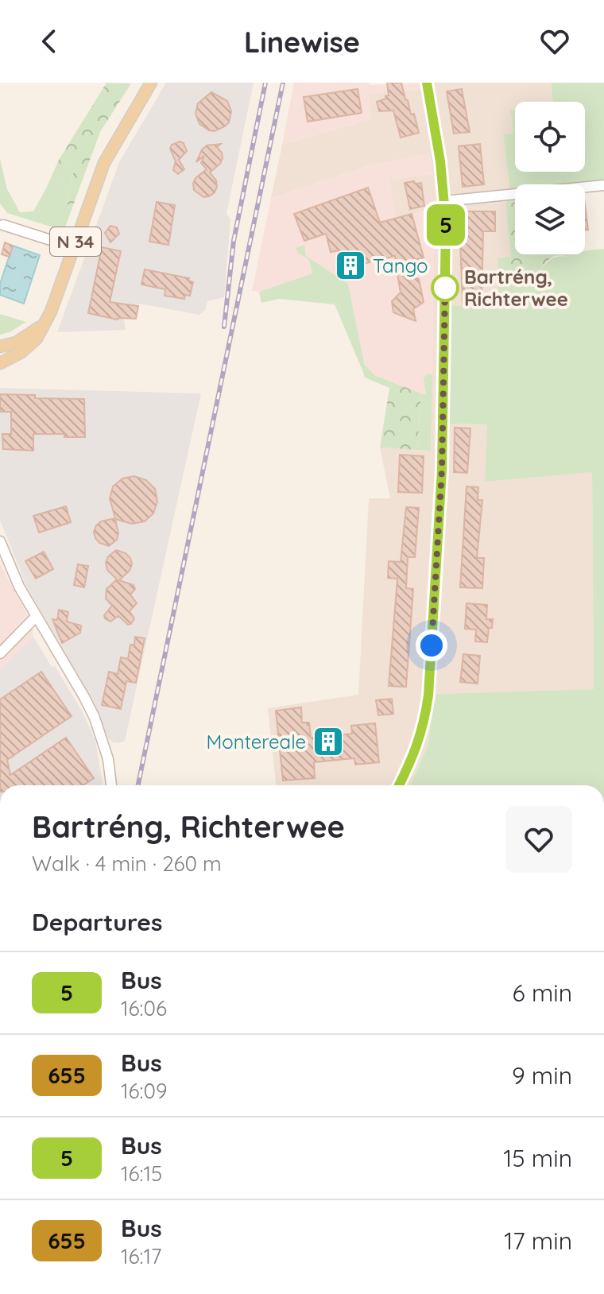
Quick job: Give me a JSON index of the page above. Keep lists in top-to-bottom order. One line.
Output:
{"streets":{"main road":["N 34"]},"places":{"building":["Tango","Montereale"],"other":["Bartréng, Richterwee"]},"lines":["bus line 5"],"page":{"header":"Linewise","on_map":"5","heading":[["Bartréng, Richterwee","Walk · 4 min · 260 m"],"Departures"],"list":[{"mark":"5","name":"Bus","note":"16:06","value":"6 min"},{"mark":"655","name":"Bus","note":"16:09","value":"9 min"},{"mark":"5","name":"Bus","note":"16:15","value":"15 min"},{"mark":"655","name":"Bus","note":"16:17","value":"17 min"}]}}
